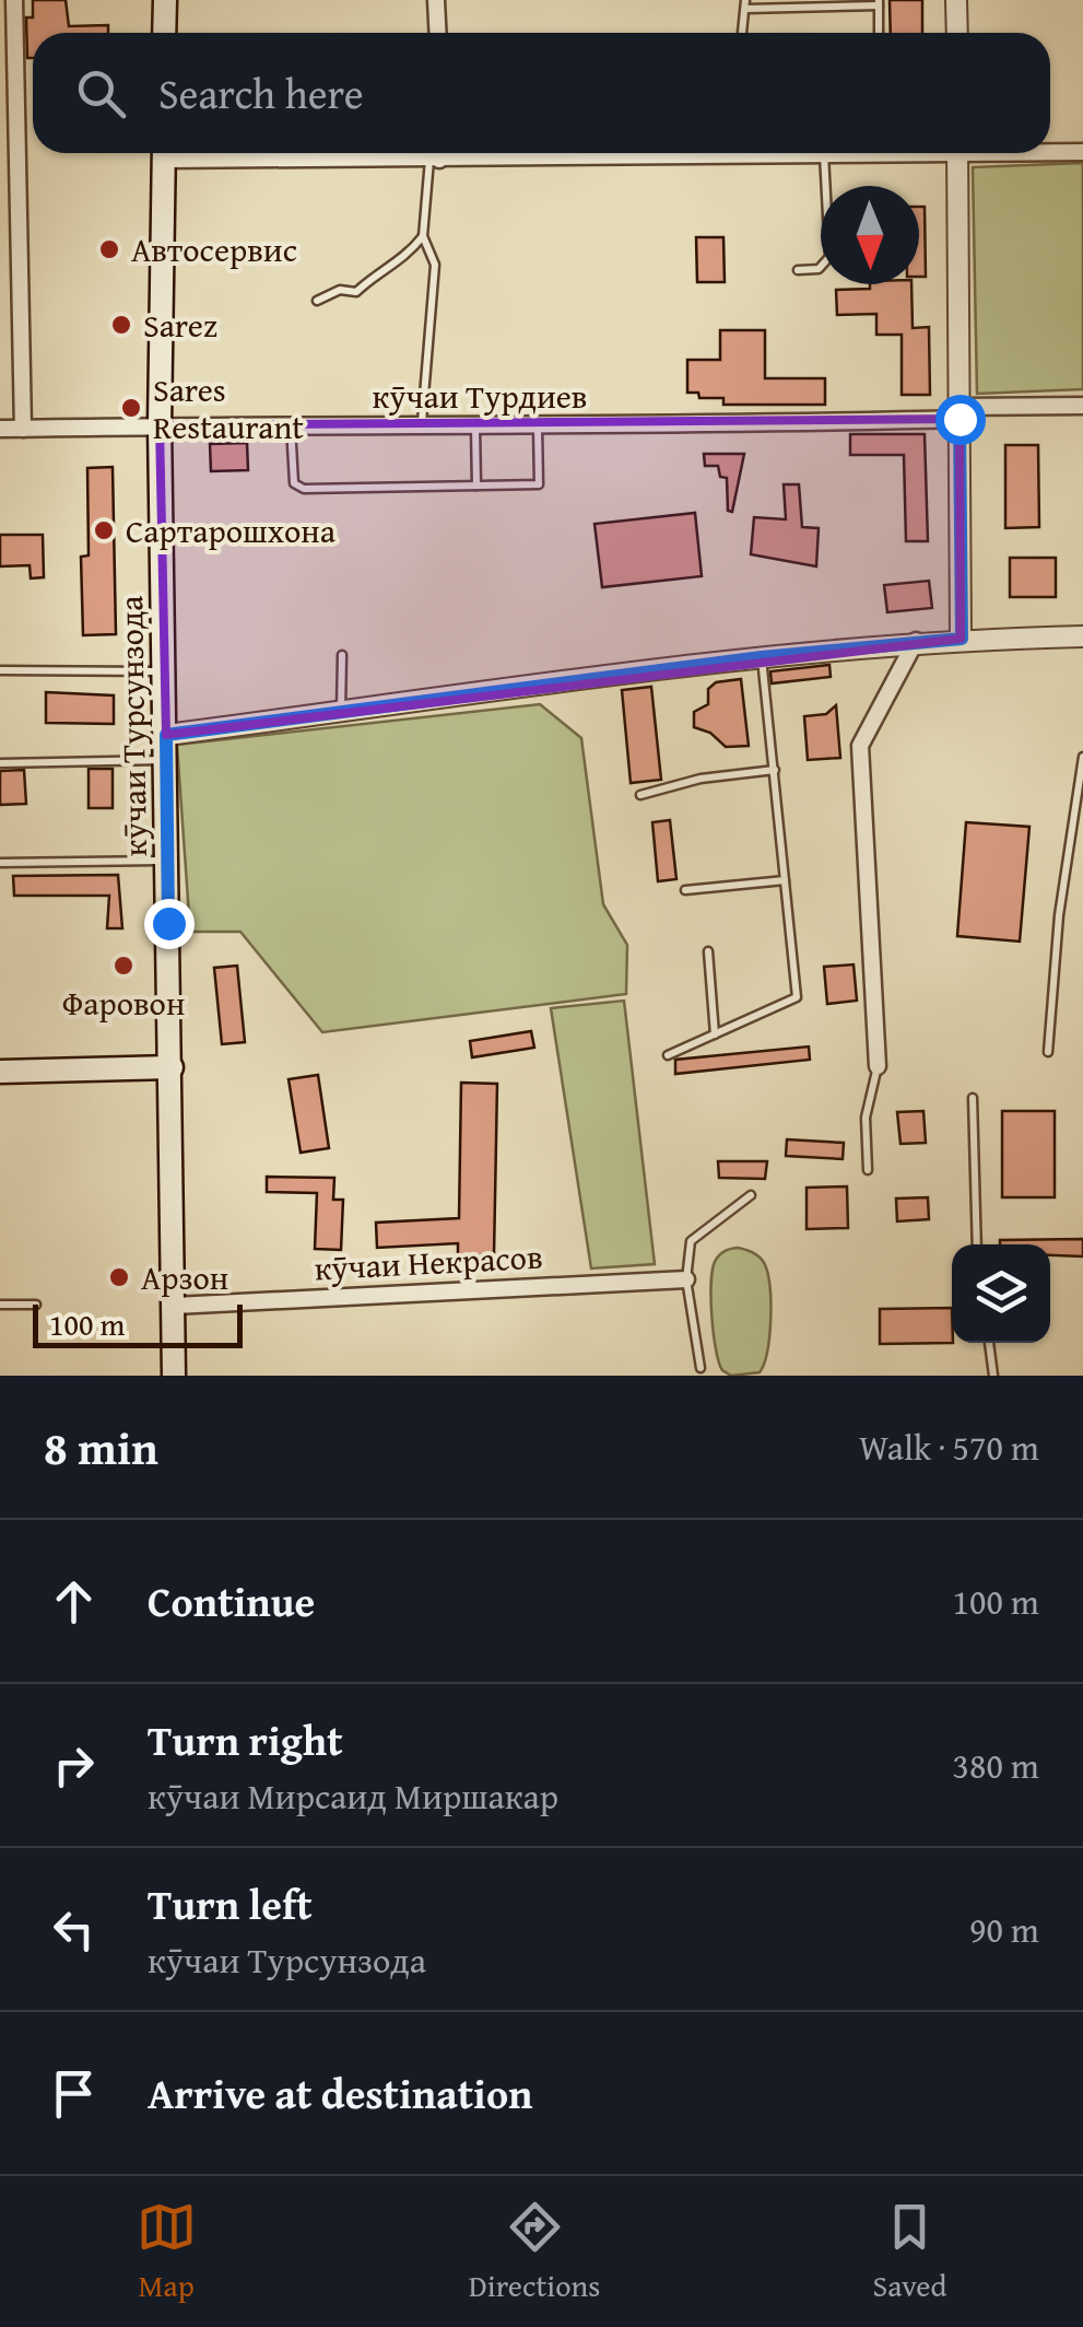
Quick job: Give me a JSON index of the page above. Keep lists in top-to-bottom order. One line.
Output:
{"streets":{"main road":["кӯчаи Турсунзода"],"street":["кӯчаи Турдиев","кӯчаи Некрасов"]},"crossings":[["кӯчаи Турдиев","кӯчаи Турсунзода"],["кӯчаи Турсунзода","кӯчаи Некрасов"]],"places":["Автосервис","Sarez","Sares Restaurant","Сартарошхона","Фаровон","Арзон"],"scale_bar":"100 m","north":"bottom","page":{"search":"Search here","scale":"100 m","heading":["8 min","Walk · 570 m"],"list":[["Continue","100 m"],["Turn right","кӯчаи Мирсаид Миршакар","380 m"],["Turn left","кӯчаи Турсунзода","90 m"],"Arrive at destination"],"nav":["Map","Directions","Saved"]}}
